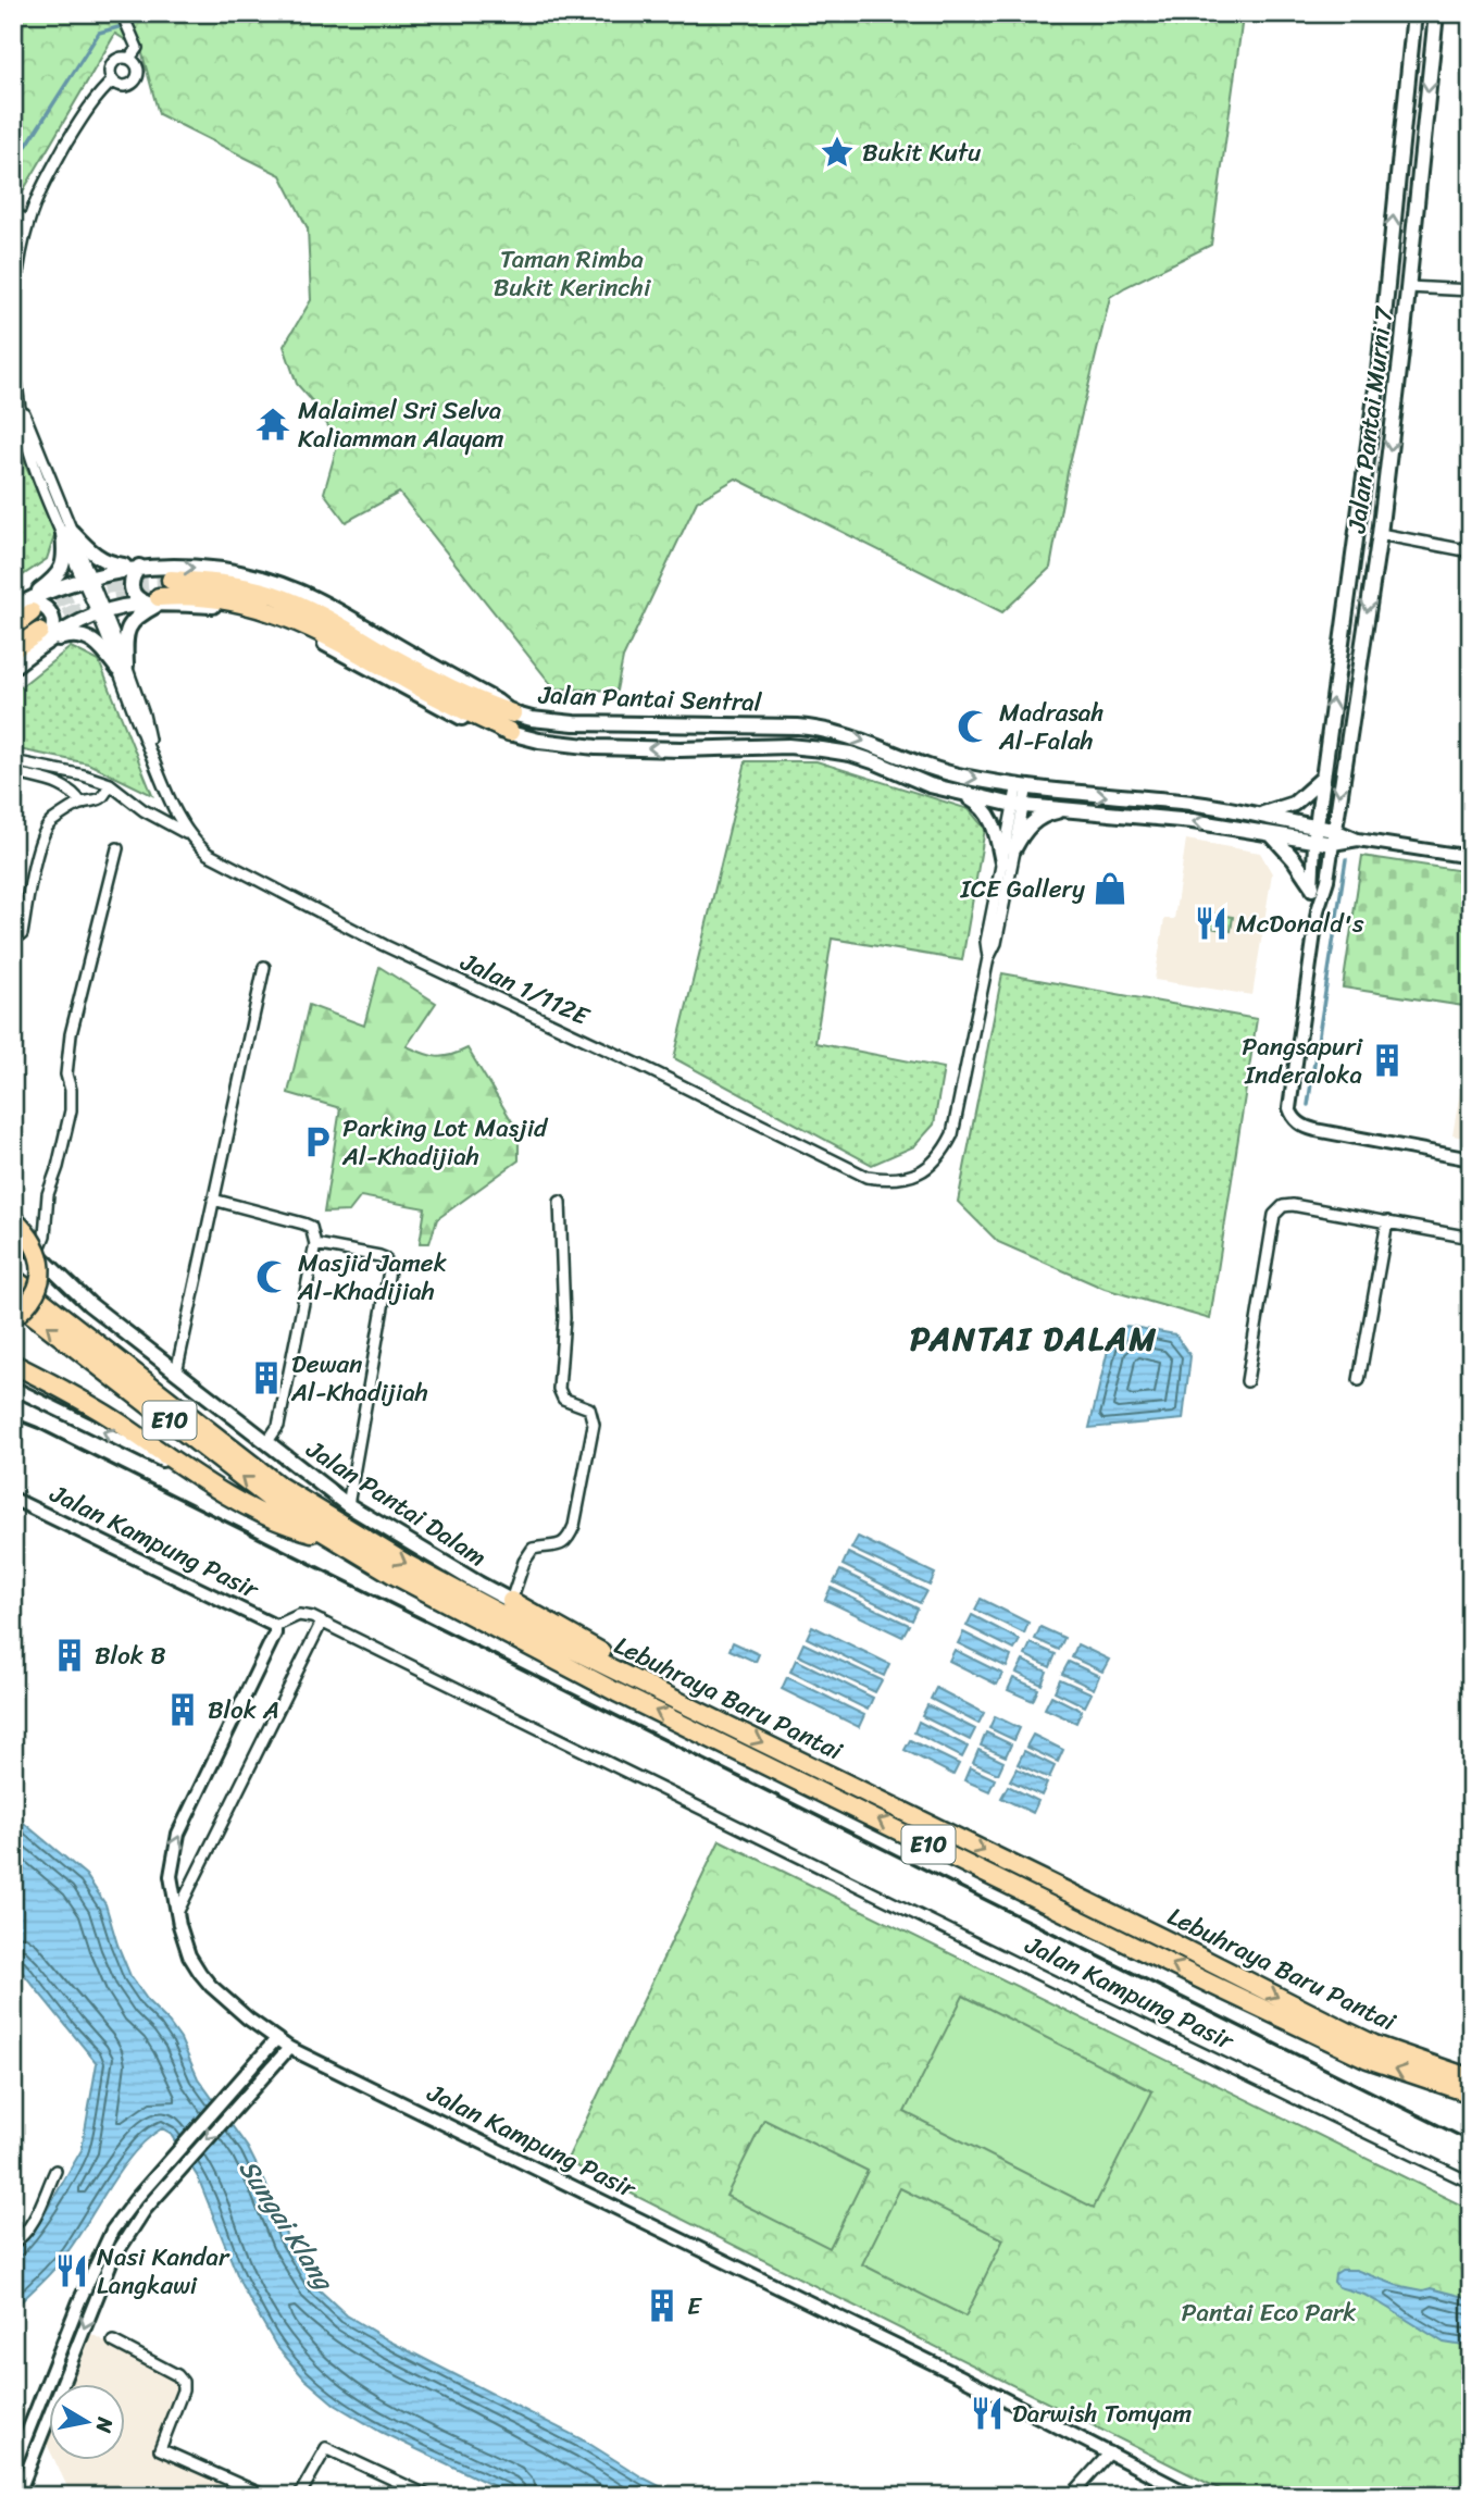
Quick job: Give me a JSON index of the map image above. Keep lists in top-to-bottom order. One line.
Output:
{"streets":{"highway":["E10","Lebuhraya Baru Pantai"],"main road":["Jalan Pantai Murni 7","Jalan Pantai Sentral","Jalan Pantai Dalam"],"street":["Jalan 1/112E","Jalan Kampung Pasir"]},"crossings":[["Jalan Pantai Murni 7","Jalan Pantai Sentral"],["Jalan Pantai Sentral","Jalan 1/112E"]],"districts":["PANTAI DALAM"],"water":["Sungai Klang"],"parks":["Taman Rimba Bukit Kerinchi","Pantai Eco Park"],"places":{"place":["Bukit Kutu"],"temple":["Malaimel Sri Selva Kaliamman Alayam"],"mosque":["Madrasah Al-Falah","Masjid Jamek Al-Khadijiah"],"shop":["ICE Gallery"],"restaurant":["McDonald's","Nasi Kandar Langkawi","Darwish Tomyam"],"building":["Pangsapuri Inderaloka","Dewan Al-Khadijiah","Blok B","Blok A","E"],"parking":["Parking Lot Masjid Al-Khadijiah"]},"north":"right"}
